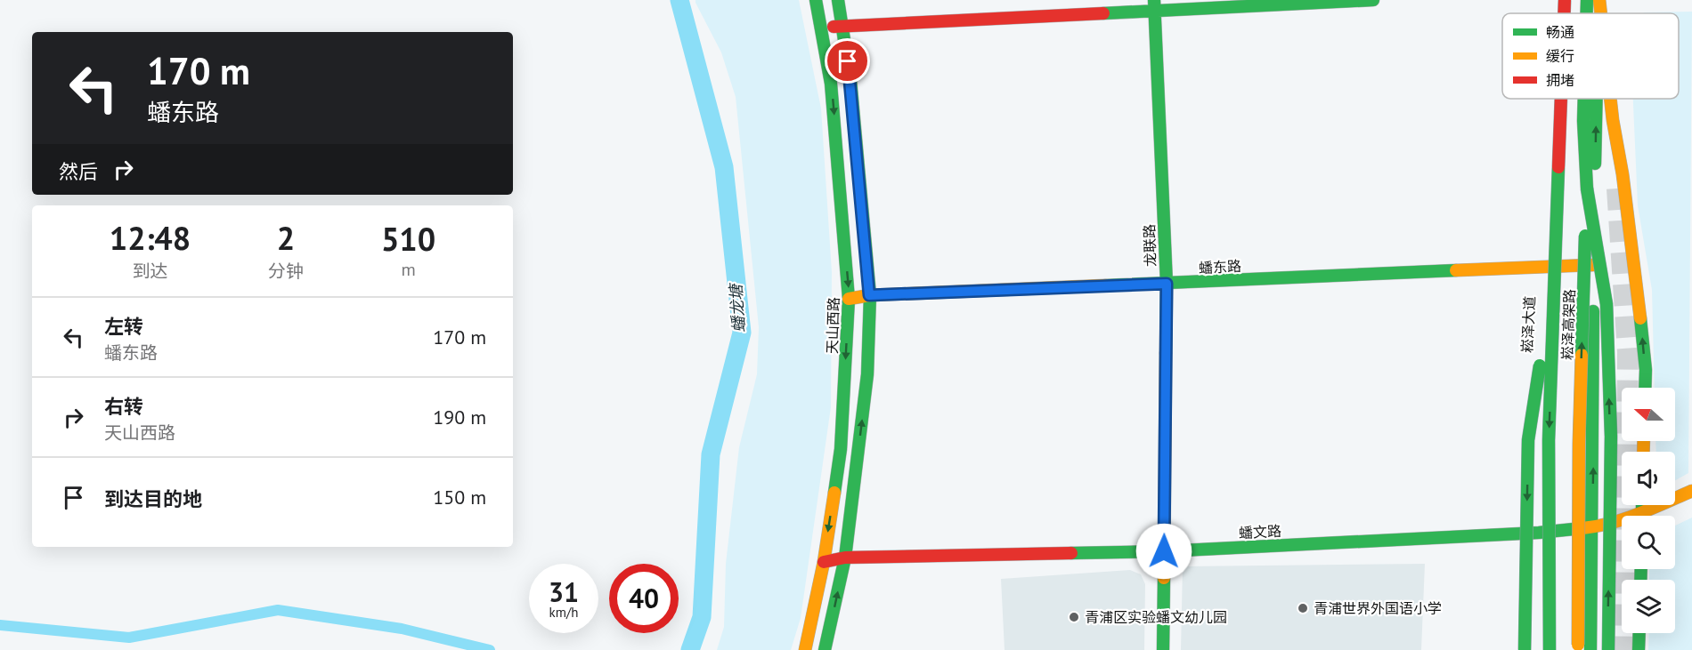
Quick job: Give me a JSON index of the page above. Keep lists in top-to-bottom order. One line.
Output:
{"streets":{"main road":["龙联路","蟠东路","崧泽大道","崧泽高架路","天山西路","蟠文路"]},"crossings":[["龙联路","蟠东路"],["龙联路","蟠文路"],["蟠东路","崧泽大道"],["蟠东路","崧泽高架路"],["蟠东路","天山西路"],["崧泽大道","崧泽高架路"],["崧泽大道","蟠文路"],["天山西路","蟠文路"]],"water":["蟠龙塘"],"places":["青浦世界外国语小学","青浦区实验蟠文幼儿园"],"legend":["畅通","缓行","拥堵"],"north":"left","page":{"turn":["170 m","蟠东路"],"then":"然后","eta":["12:48","到达","2","分钟","510","m"],"list":[{"name":"左转","note":"蟠东路","value":"170 m"},{"name":"右转","note":"天山西路","value":"190 m"},{"name":"到达目的地","value":"150 m"}],"speed":"31 km/h","limit":"40"}}
